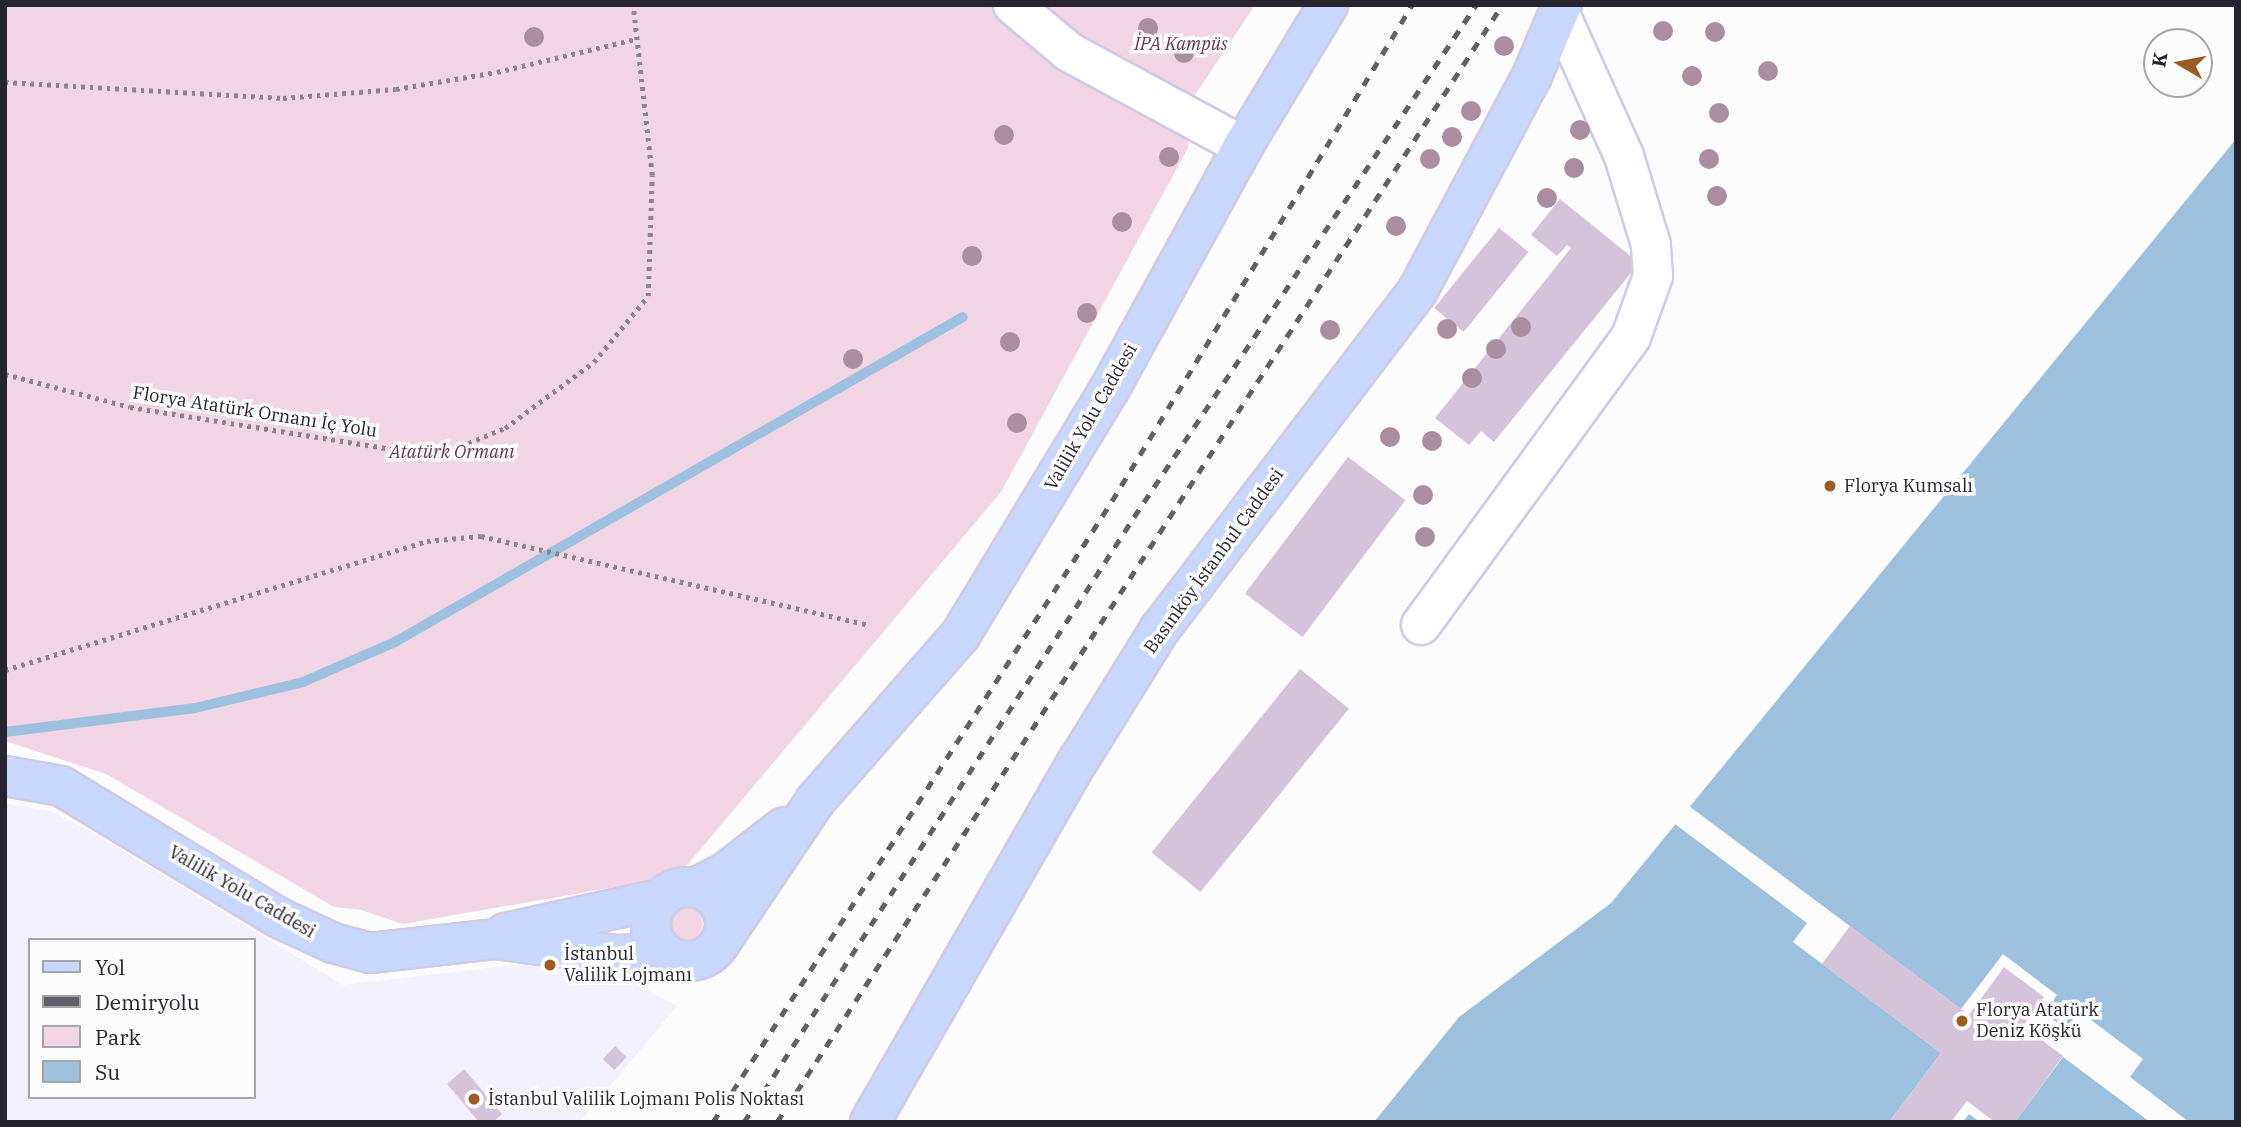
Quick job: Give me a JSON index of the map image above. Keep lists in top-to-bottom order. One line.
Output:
{"streets":{"main road":["Valilik Yolu Caddesi","Basınköy İstanbul Caddesi"],"path":["Florya Atatürk Ornanı İç Yolu"]},"parks":["İPA Kampüs","Atatürk Ormanı"],"places":["Florya Kumsalı","İstanbul Valilik Lojmanı","Florya Atatürk Deniz Köşkü","İstanbul Valilik Lojmanı Polis Noktası"],"legend":["Yol","Demiryolu","Park","Su"],"north":"left"}
